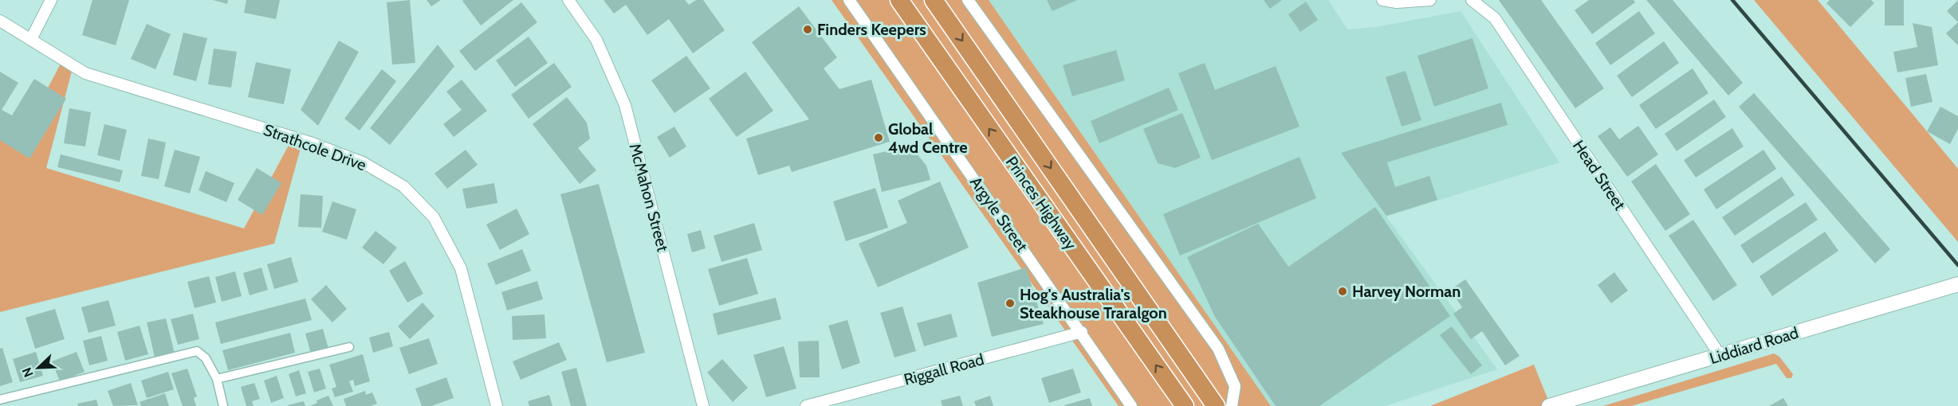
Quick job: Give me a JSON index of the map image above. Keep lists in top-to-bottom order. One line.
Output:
{"streets":{"highway":["Princes Highway"],"street":["Strathcole Drive","Head Street","McMahon Street","Argyle Street","Liddiard Road","Riggall Road"]},"crossings":[["Head Street","Liddiard Road"],["Argyle Street","Riggall Road"]],"places":["Finders Keepers","Global 4wd Centre","Harvey Norman","Hog's Australia's Steakhouse Traralgon"],"north":"bottom left"}
